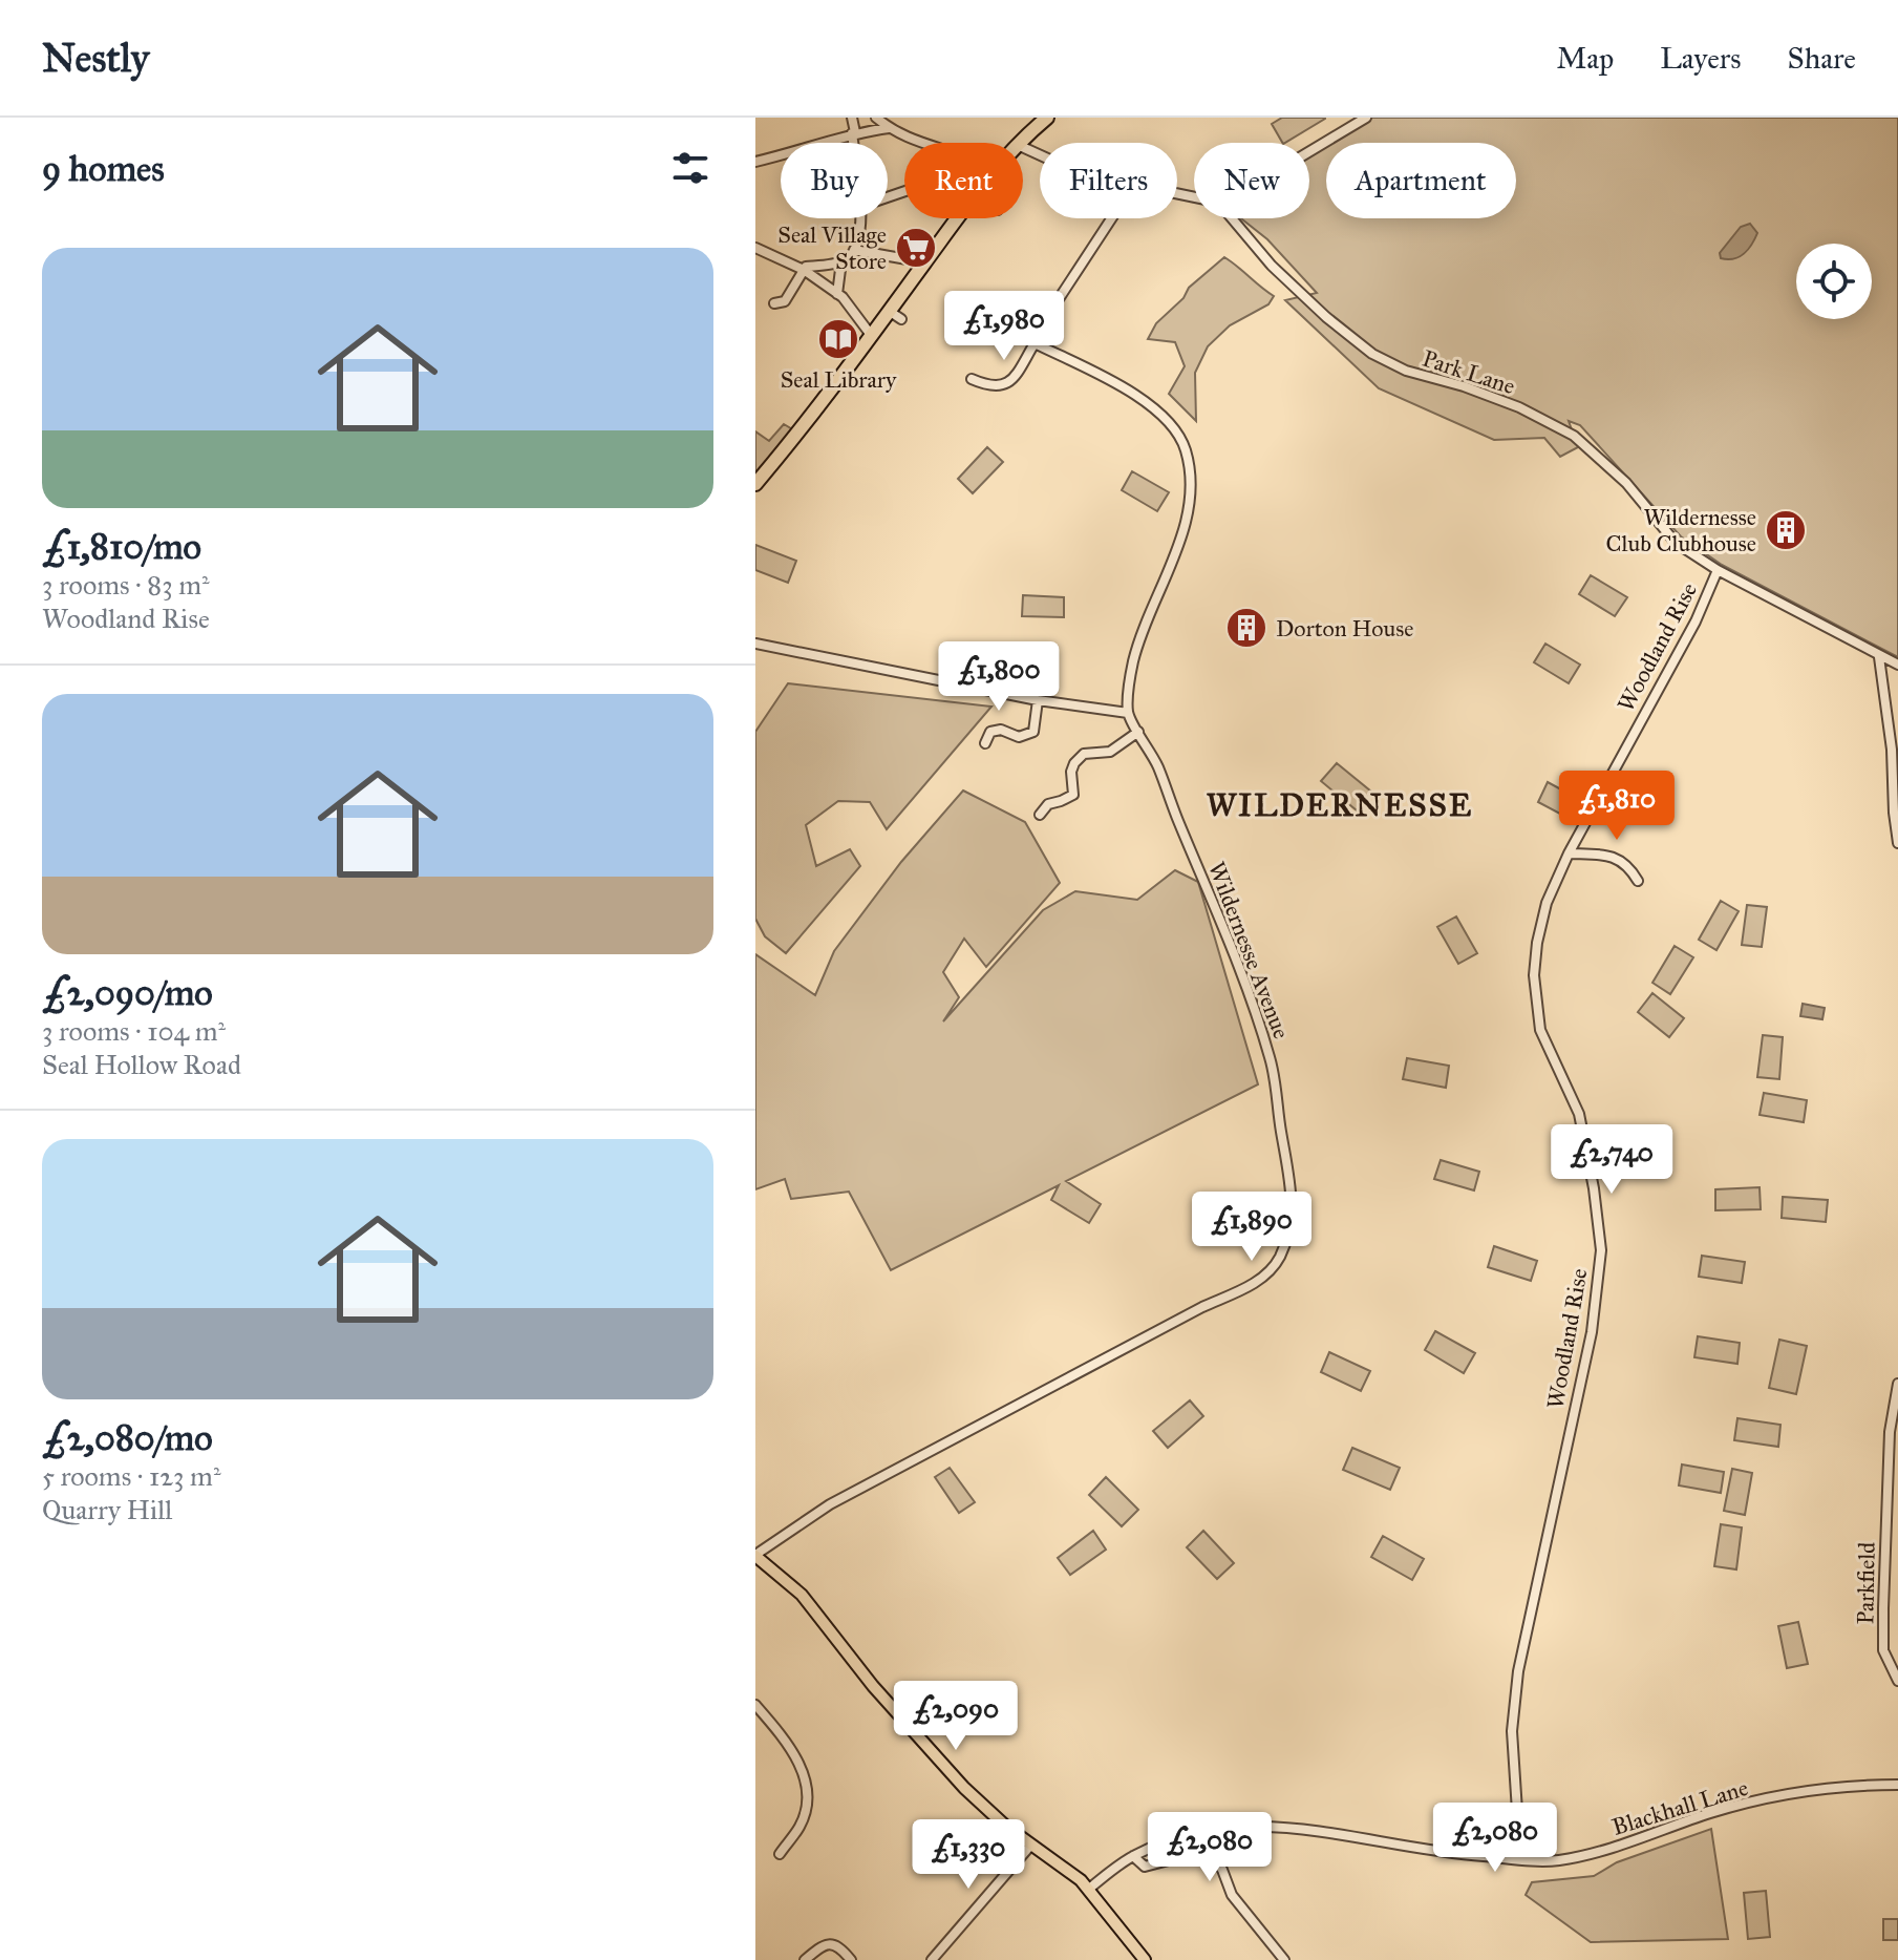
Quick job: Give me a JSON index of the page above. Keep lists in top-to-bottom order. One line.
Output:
{"streets":{"street":["Park Lane","Woodland Rise","Wildernesse Avenue","Parkfield","Blackhall Lane"]},"crossings":[["Park Lane","Woodland Rise"],["Woodland Rise","Blackhall Lane"]],"districts":["WILDERNESSE"],"places":{"supermarket":["Seal Village Store"],"library":["Seal Library"],"building":["Wildernesse Club Clubhouse","Dorton House"]},"page":{"header":"Nestly","nav":["Map","Layers","Share"],"heading":"9 homes","chip":["Buy","Rent","Filters","New","Apartment"],"list":[{"name":"£1,810/mo","note":"3 rooms · 83 m² · Woodland Rise"},{"name":"£2,090/mo","note":"3 rooms · 104 m² · Seal Hollow Road"},{"name":"£2,080/mo","note":"5 rooms · 123 m² · Quarry Hill"}],"price":["£1,980","£1,800","£1,810","£2,740","£1,890","£2,090","£2,080","£2,080","£1,330"]}}
